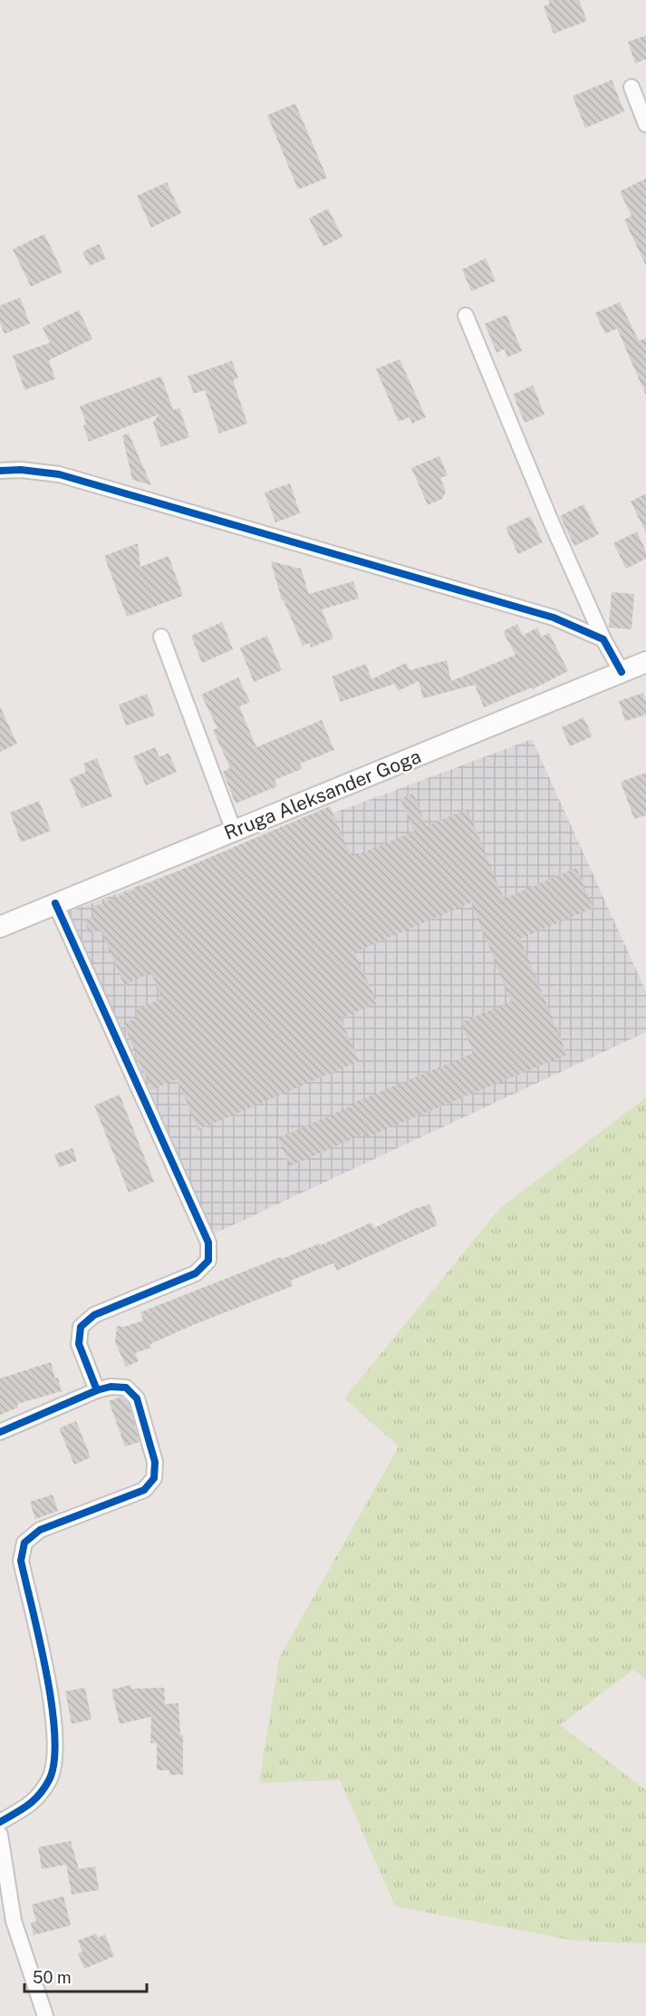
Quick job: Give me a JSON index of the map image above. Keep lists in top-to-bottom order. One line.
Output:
{"streets":{"main road":["Rruga Aleksander Goga"]},"scale_bar":"50 m"}
